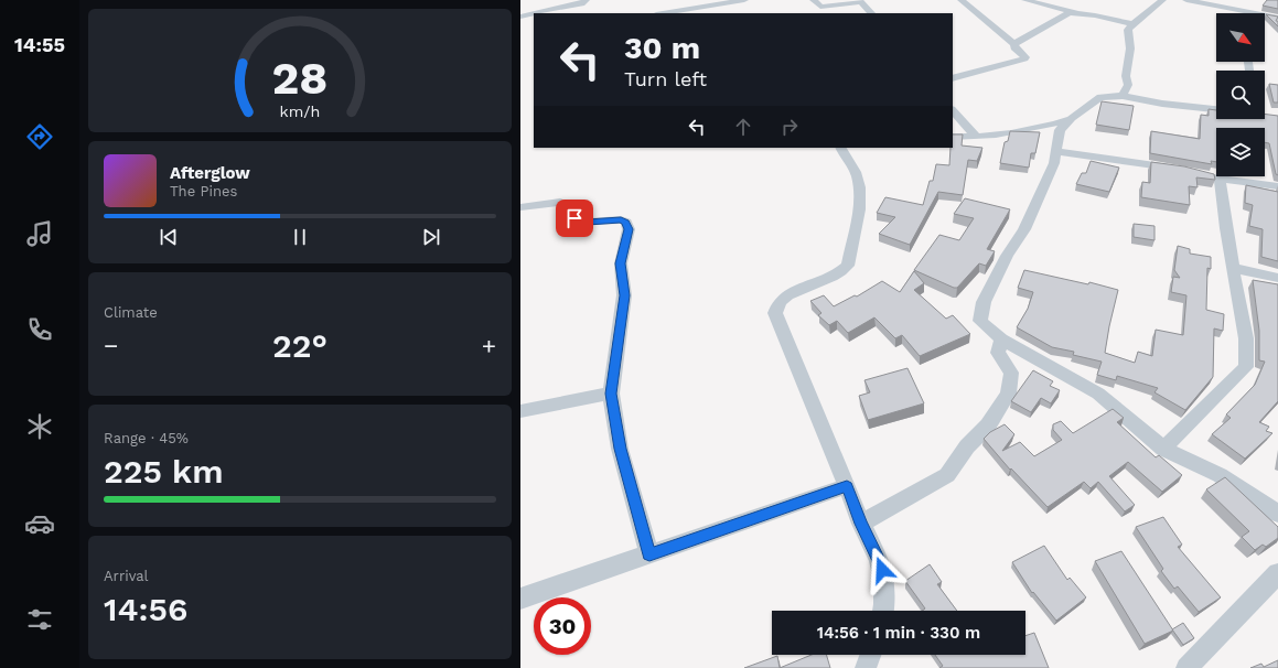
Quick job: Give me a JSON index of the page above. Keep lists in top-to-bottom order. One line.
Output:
{"north":"bottom right","page":{"tabs":"14:55","turn":["30 m","Turn left"],"song":["Afterglow","The Pines"],"tile":["Climate",["Range · 45%","225 km"],["Arrival","14:56"]],"heat":["−","22°","+"],"limit":"30","trip":"14:56 · 1 min · 330 m","gauge":["28","km/h"]}}
